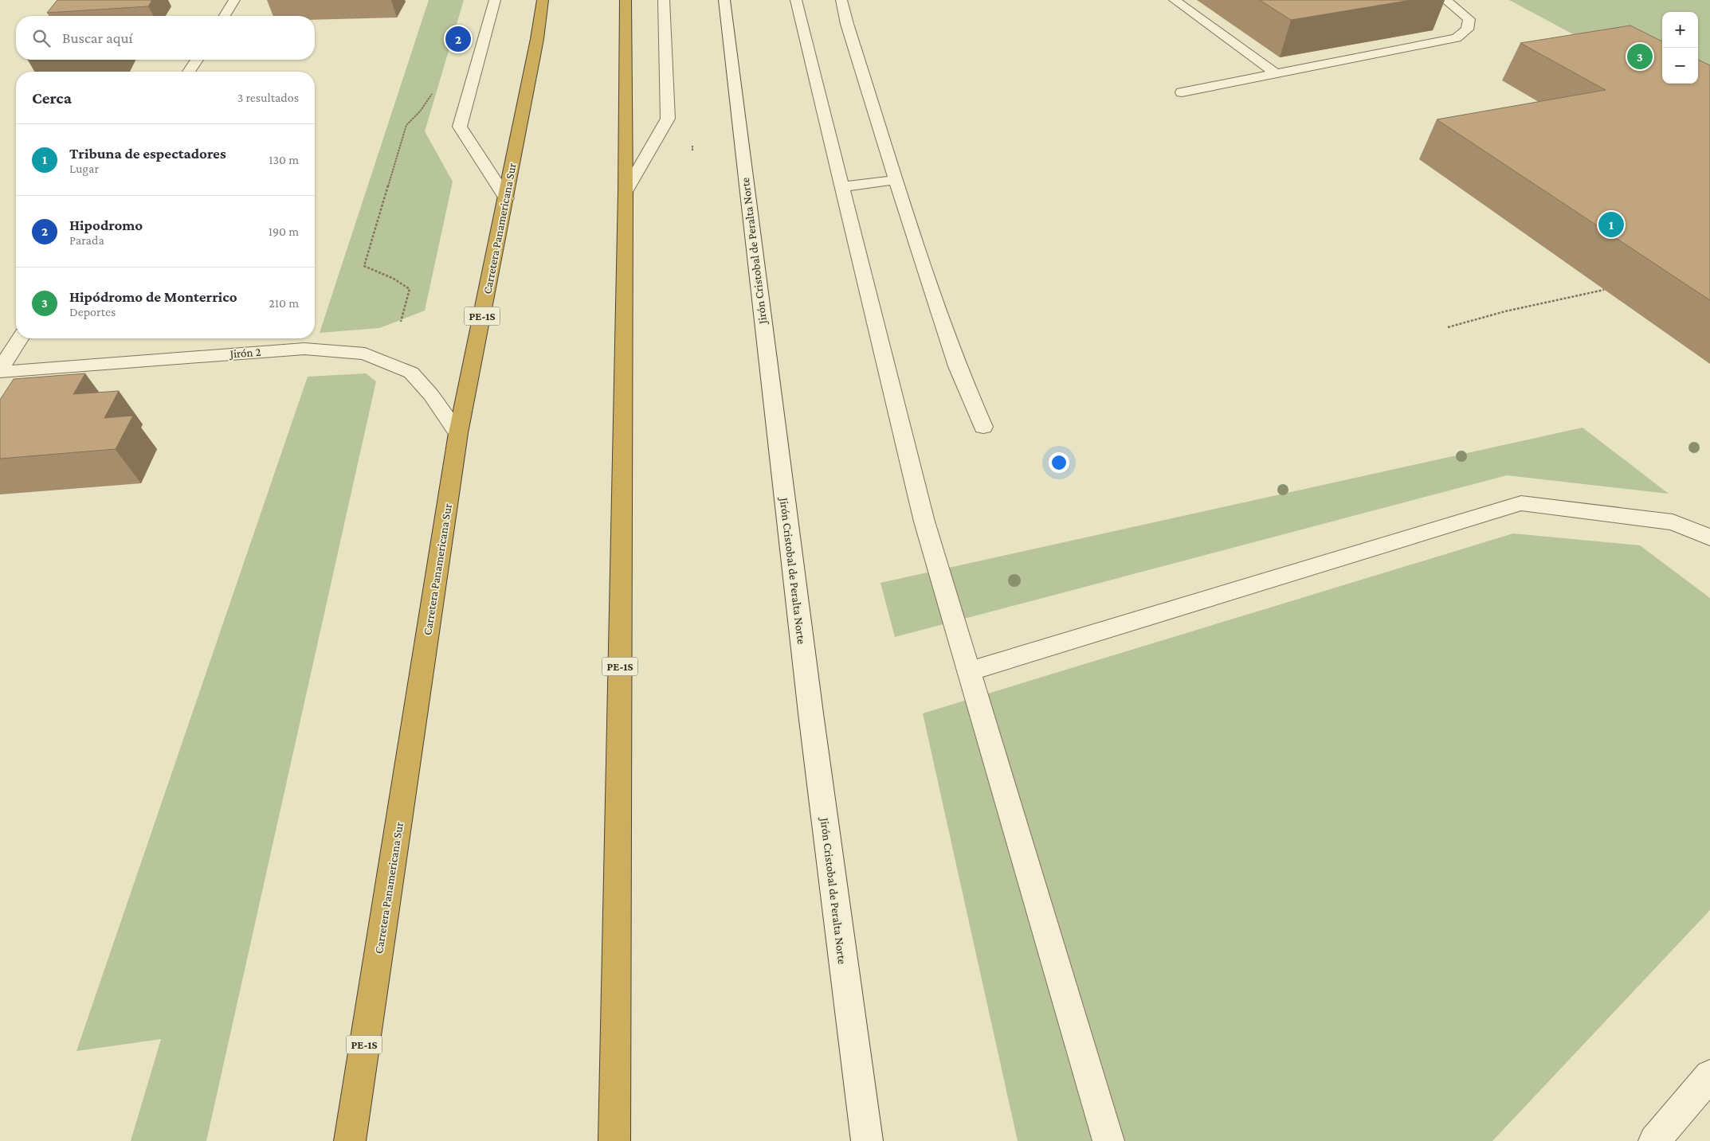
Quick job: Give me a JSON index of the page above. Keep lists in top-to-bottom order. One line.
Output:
{"streets":{"highway":["Carretera Panamericana Sur","PE-1S"],"street":["Jirón Cristobal de Peralta Norte","Jirón 2"]},"crossings":[["Carretera Panamericana Sur","Jirón 2"]],"page":{"map_buttons":["+","−"],"search":"Buscar aquí","pins":["2","3","1"],"heading":["Cerca","3 resultados"],"list":[{"mark":"1","name":"Tribuna de espectadores","note":"Lugar","value":"130 m"},{"mark":"2","name":"Hipodromo","note":"Parada","value":"190 m"},{"mark":"3","name":"Hipódromo de Monterrico","note":"Deportes","value":"210 m"}]}}
